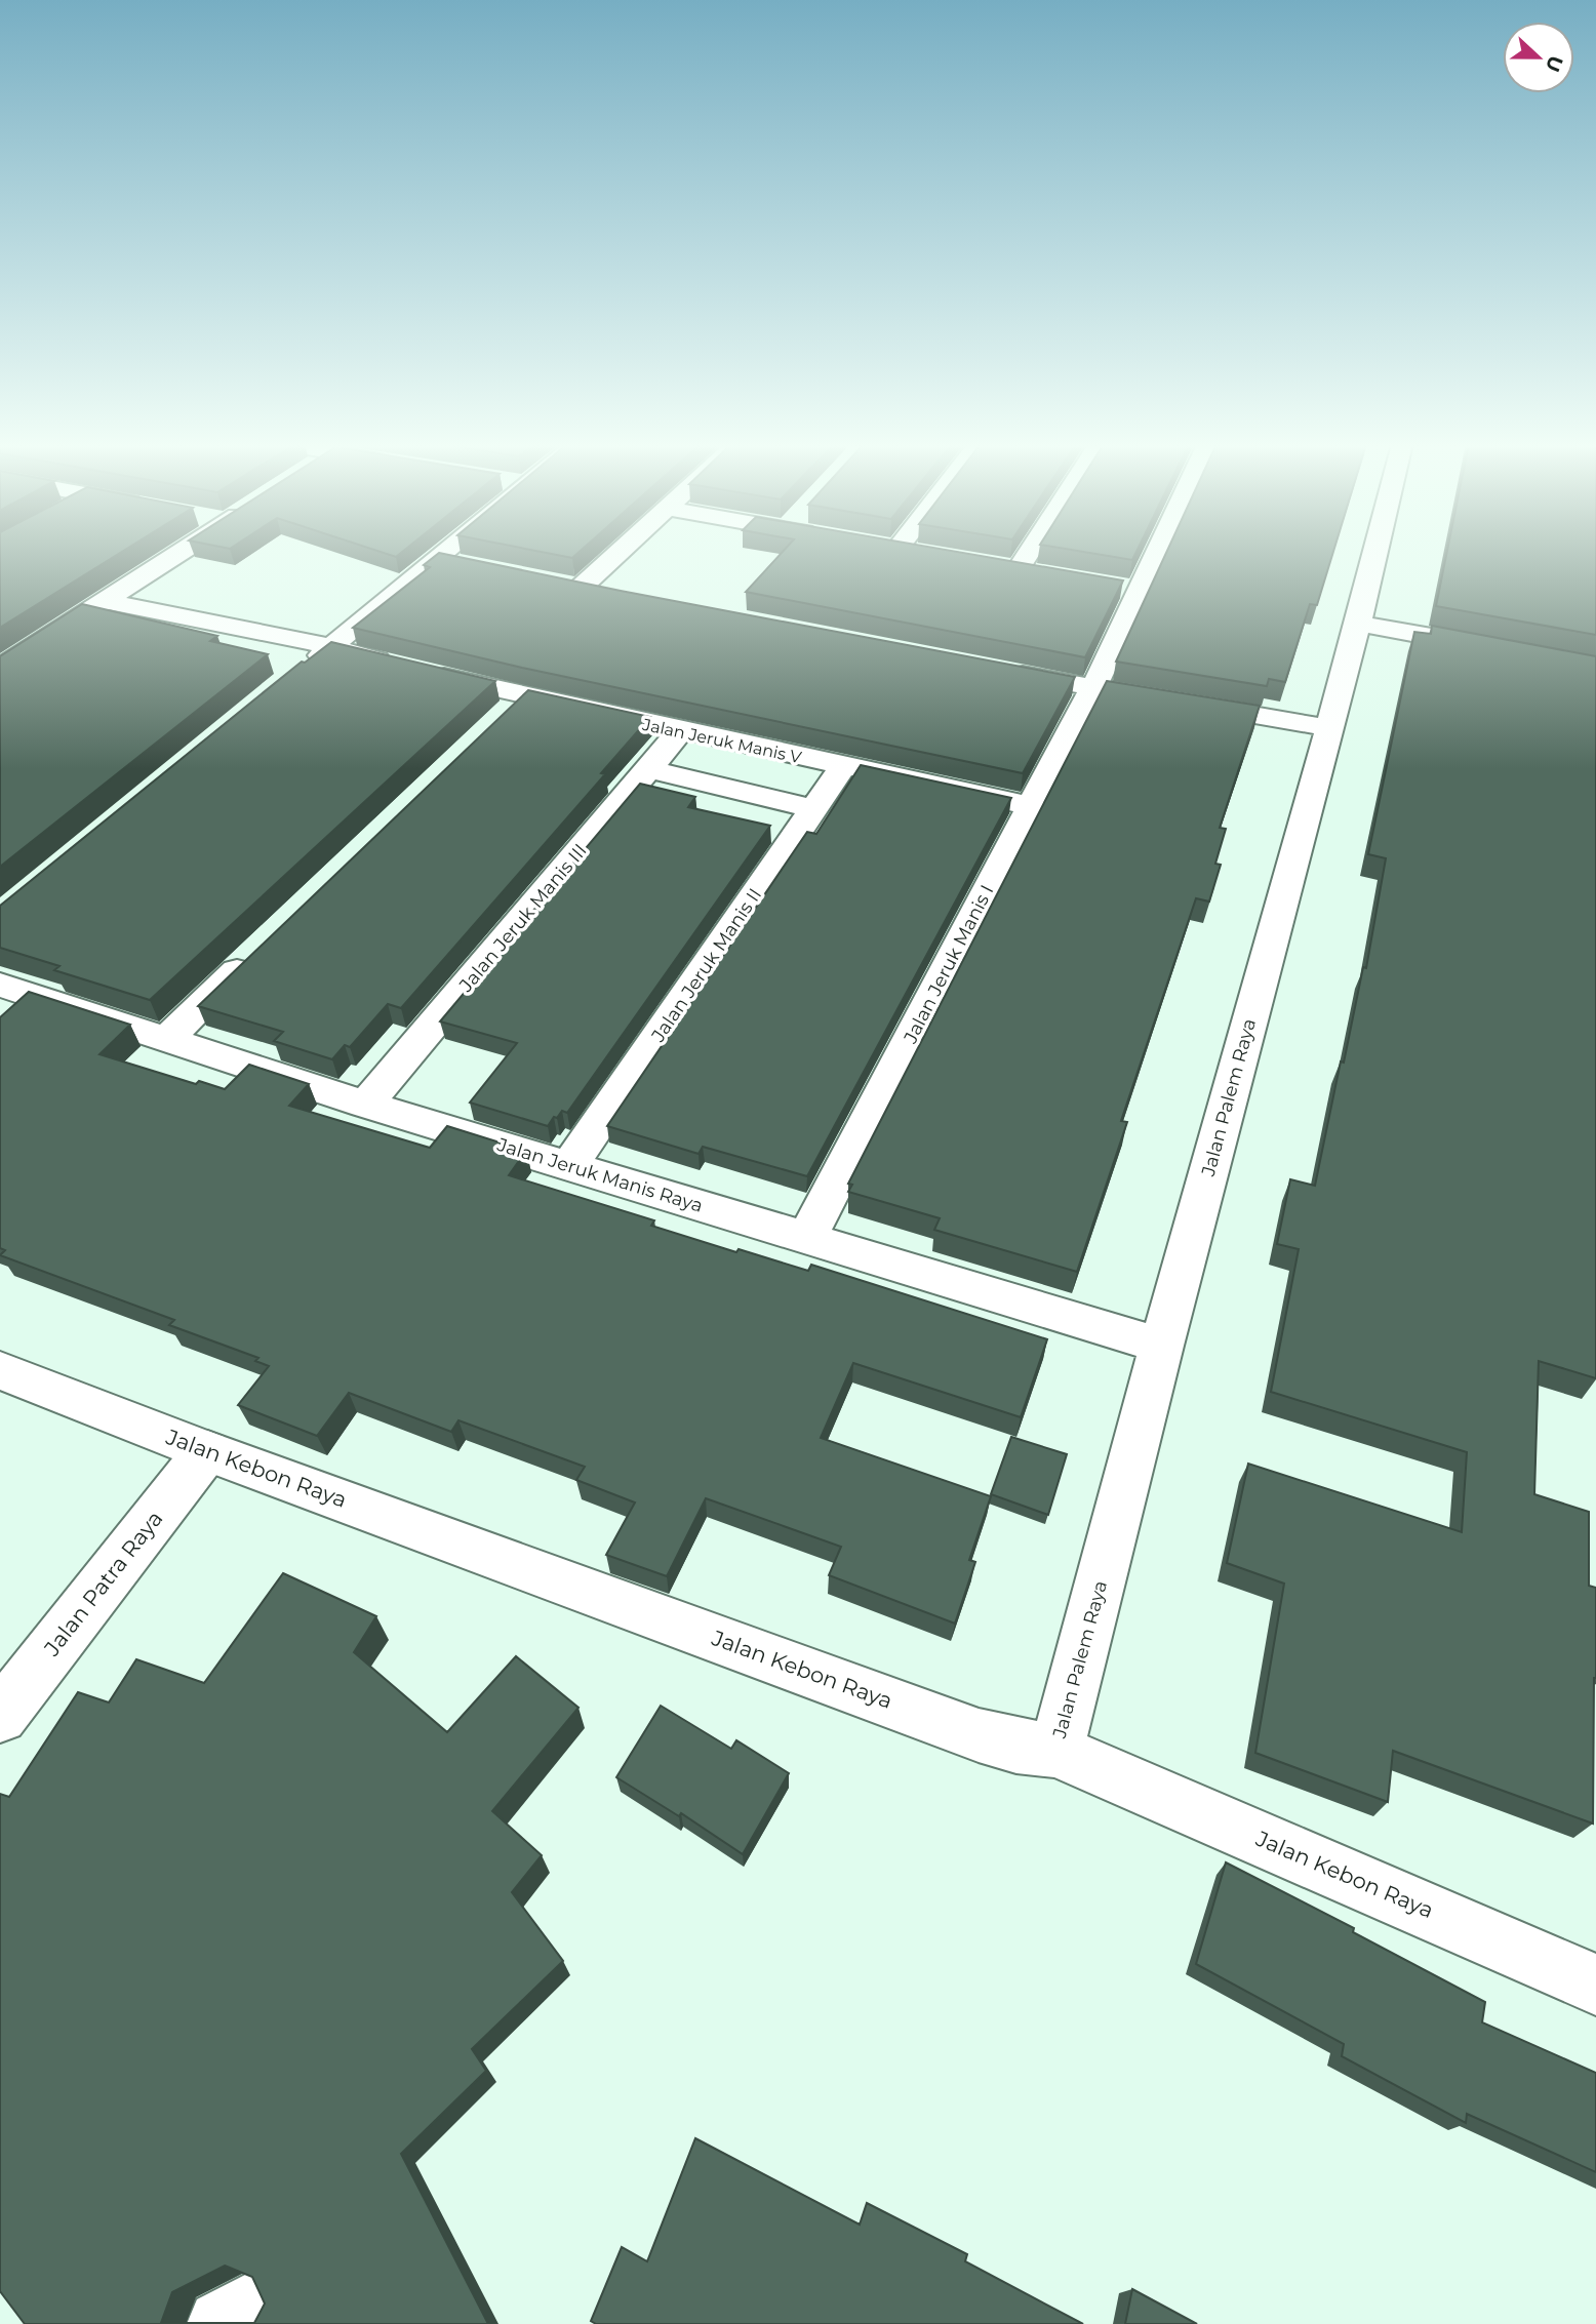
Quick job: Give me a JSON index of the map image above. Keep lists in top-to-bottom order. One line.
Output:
{"streets":{"street":["Jalan Jeruk Manis V","Jalan Jeruk Manis III","Jalan Jeruk Manis I","Jalan Jeruk Manis II","Jalan Palem Raya","Jalan Jeruk Manis Raya","Jalan Kebon Raya","Jalan Patra Raya"]},"crossings":[["Jalan Jeruk Manis V","Jalan Jeruk Manis III"],["Jalan Jeruk Manis V","Jalan Jeruk Manis I"],["Jalan Jeruk Manis V","Jalan Jeruk Manis II"],["Jalan Jeruk Manis III","Jalan Jeruk Manis Raya"],["Jalan Jeruk Manis I","Jalan Jeruk Manis Raya"],["Jalan Jeruk Manis II","Jalan Jeruk Manis Raya"],["Jalan Palem Raya","Jalan Jeruk Manis Raya"],["Jalan Palem Raya","Jalan Kebon Raya"],["Jalan Kebon Raya","Jalan Patra Raya"]],"north":"right"}
